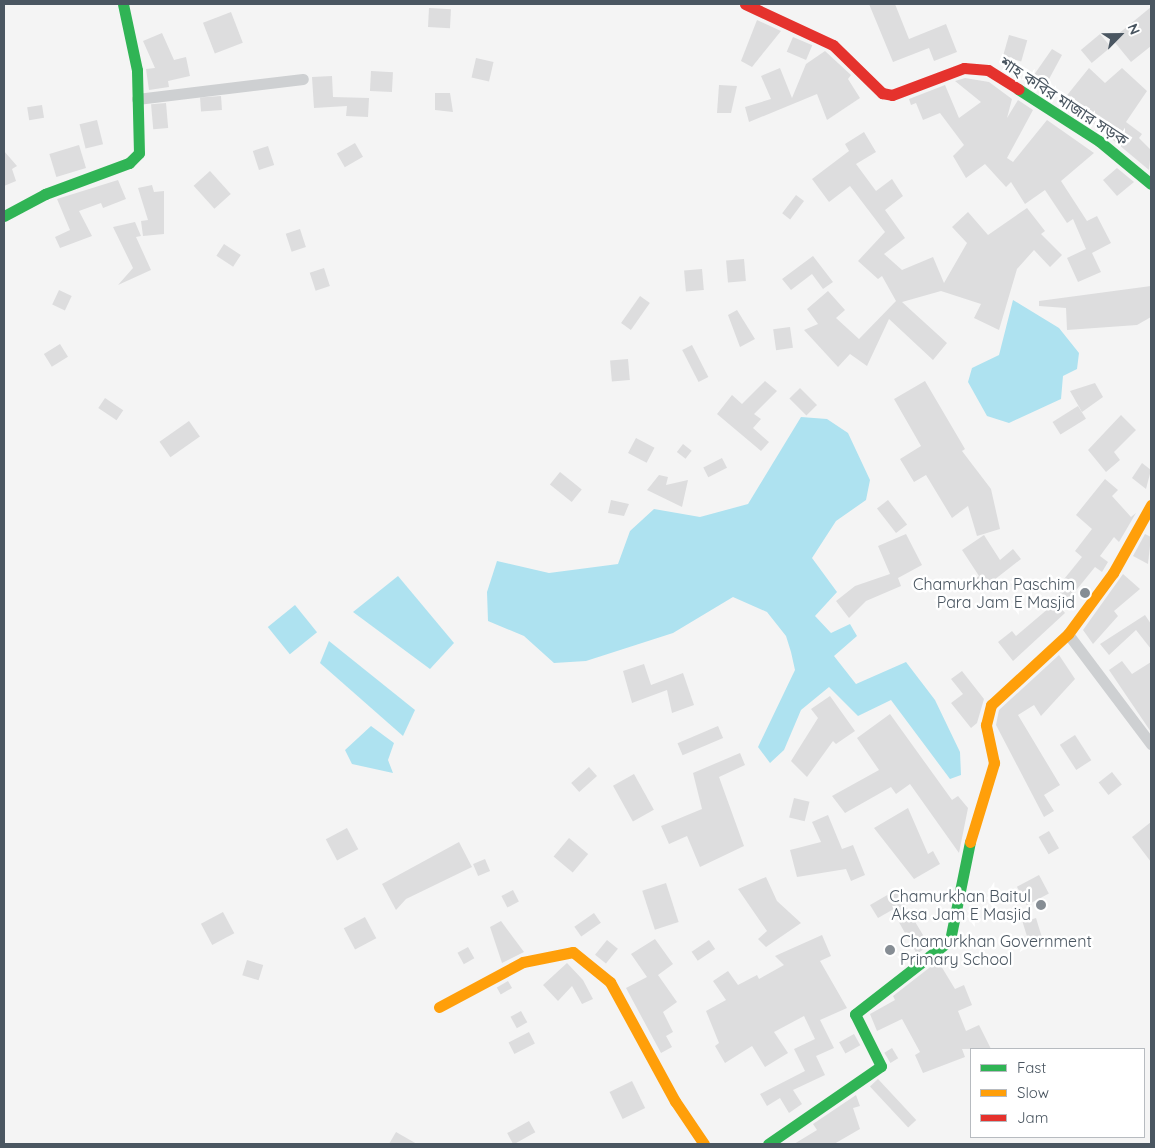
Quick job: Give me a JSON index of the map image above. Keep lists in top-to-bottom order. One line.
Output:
{"streets":{"street":["শাহ কবির মাজার সড়ক"]},"places":["Chamurkhan Paschim Para Jam E Masjid","Chamurkhan Baitul Aksa Jam E Masjid","Chamurkhan Government Primary School"],"legend":["Fast","Slow","Jam"],"north":"top right"}
